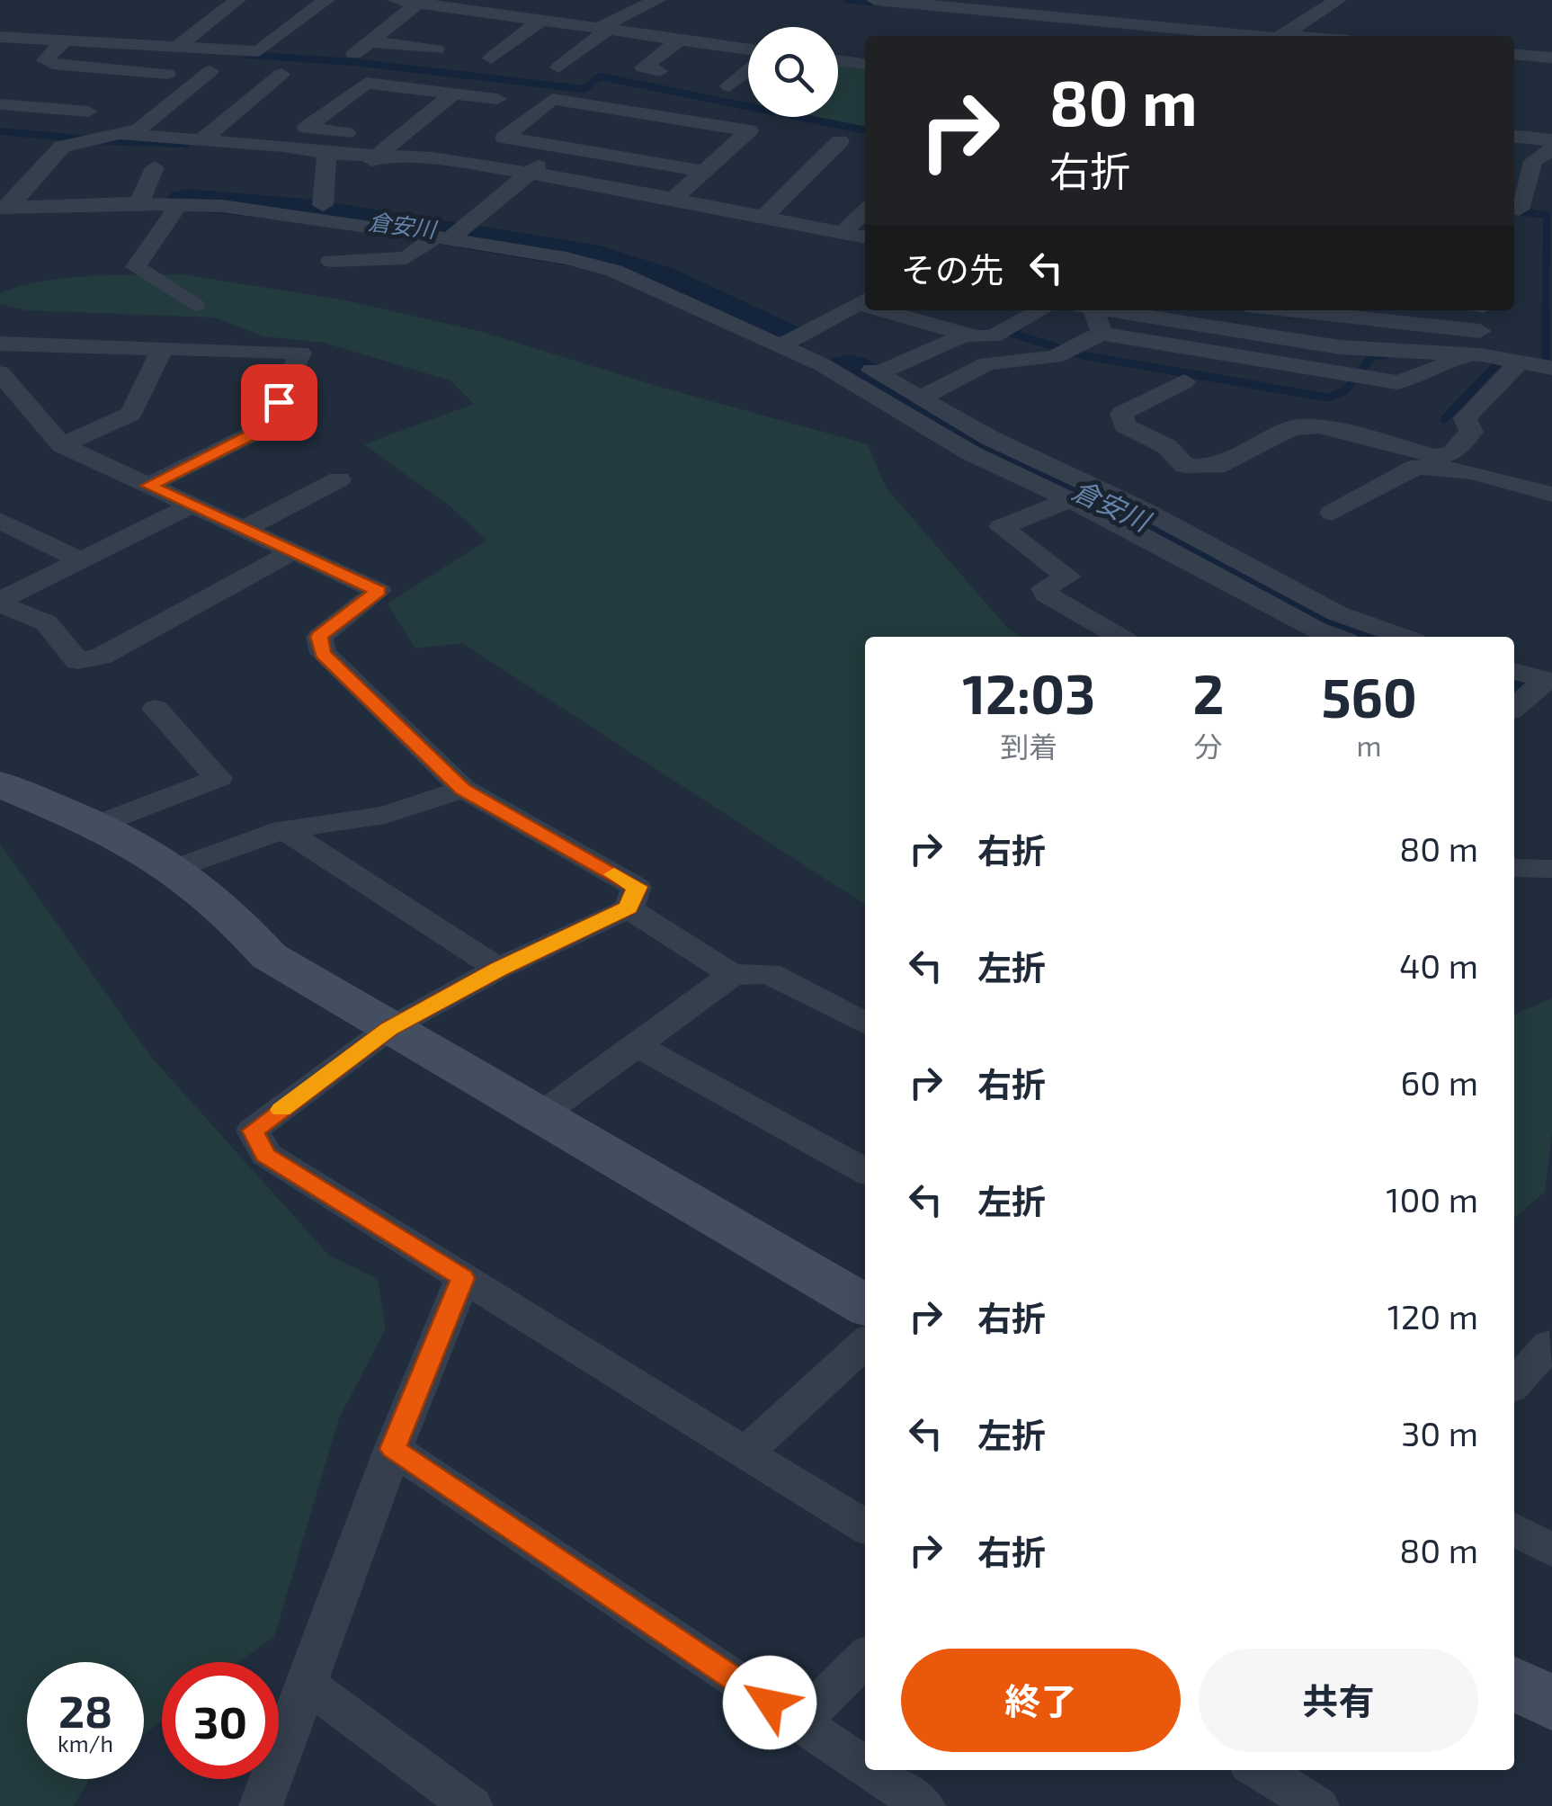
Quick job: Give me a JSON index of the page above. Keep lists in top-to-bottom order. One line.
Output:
{"water":["倉安川"],"page":{"turn":["80 m","右折"],"then":"その先","eta":["12:03","到着","2","分","560","m"],"list":[{"name":"右折","value":"80 m"},{"name":"左折","value":"40 m"},{"name":"右折","value":"60 m"},{"name":"左折","value":"100 m"},{"name":"右折","value":"120 m"},{"name":"左折","value":"30 m"},{"name":"右折","value":"80 m"}],"buttons":["終了","共有"],"speed":"28 km/h","limit":"30"}}
